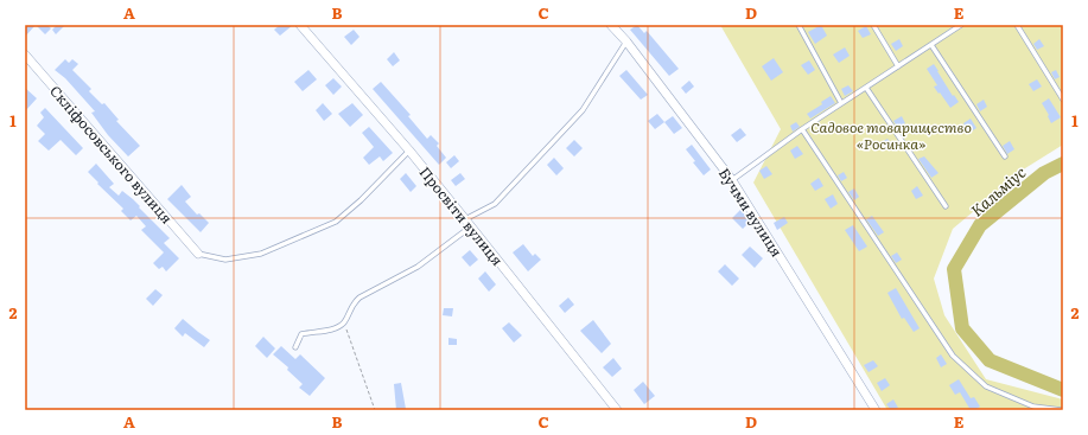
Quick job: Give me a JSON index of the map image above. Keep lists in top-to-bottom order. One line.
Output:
{"streets":{"street":["Скліфосовського вулиця","Бучми вулиця","Просвіти вулиця"]},"water":["Кальміус"],"parks":["Садовое товарищество «Росинка»"],"grid":{"columns":["A","B","C","D","E"],"rows":["1","2"]}}
